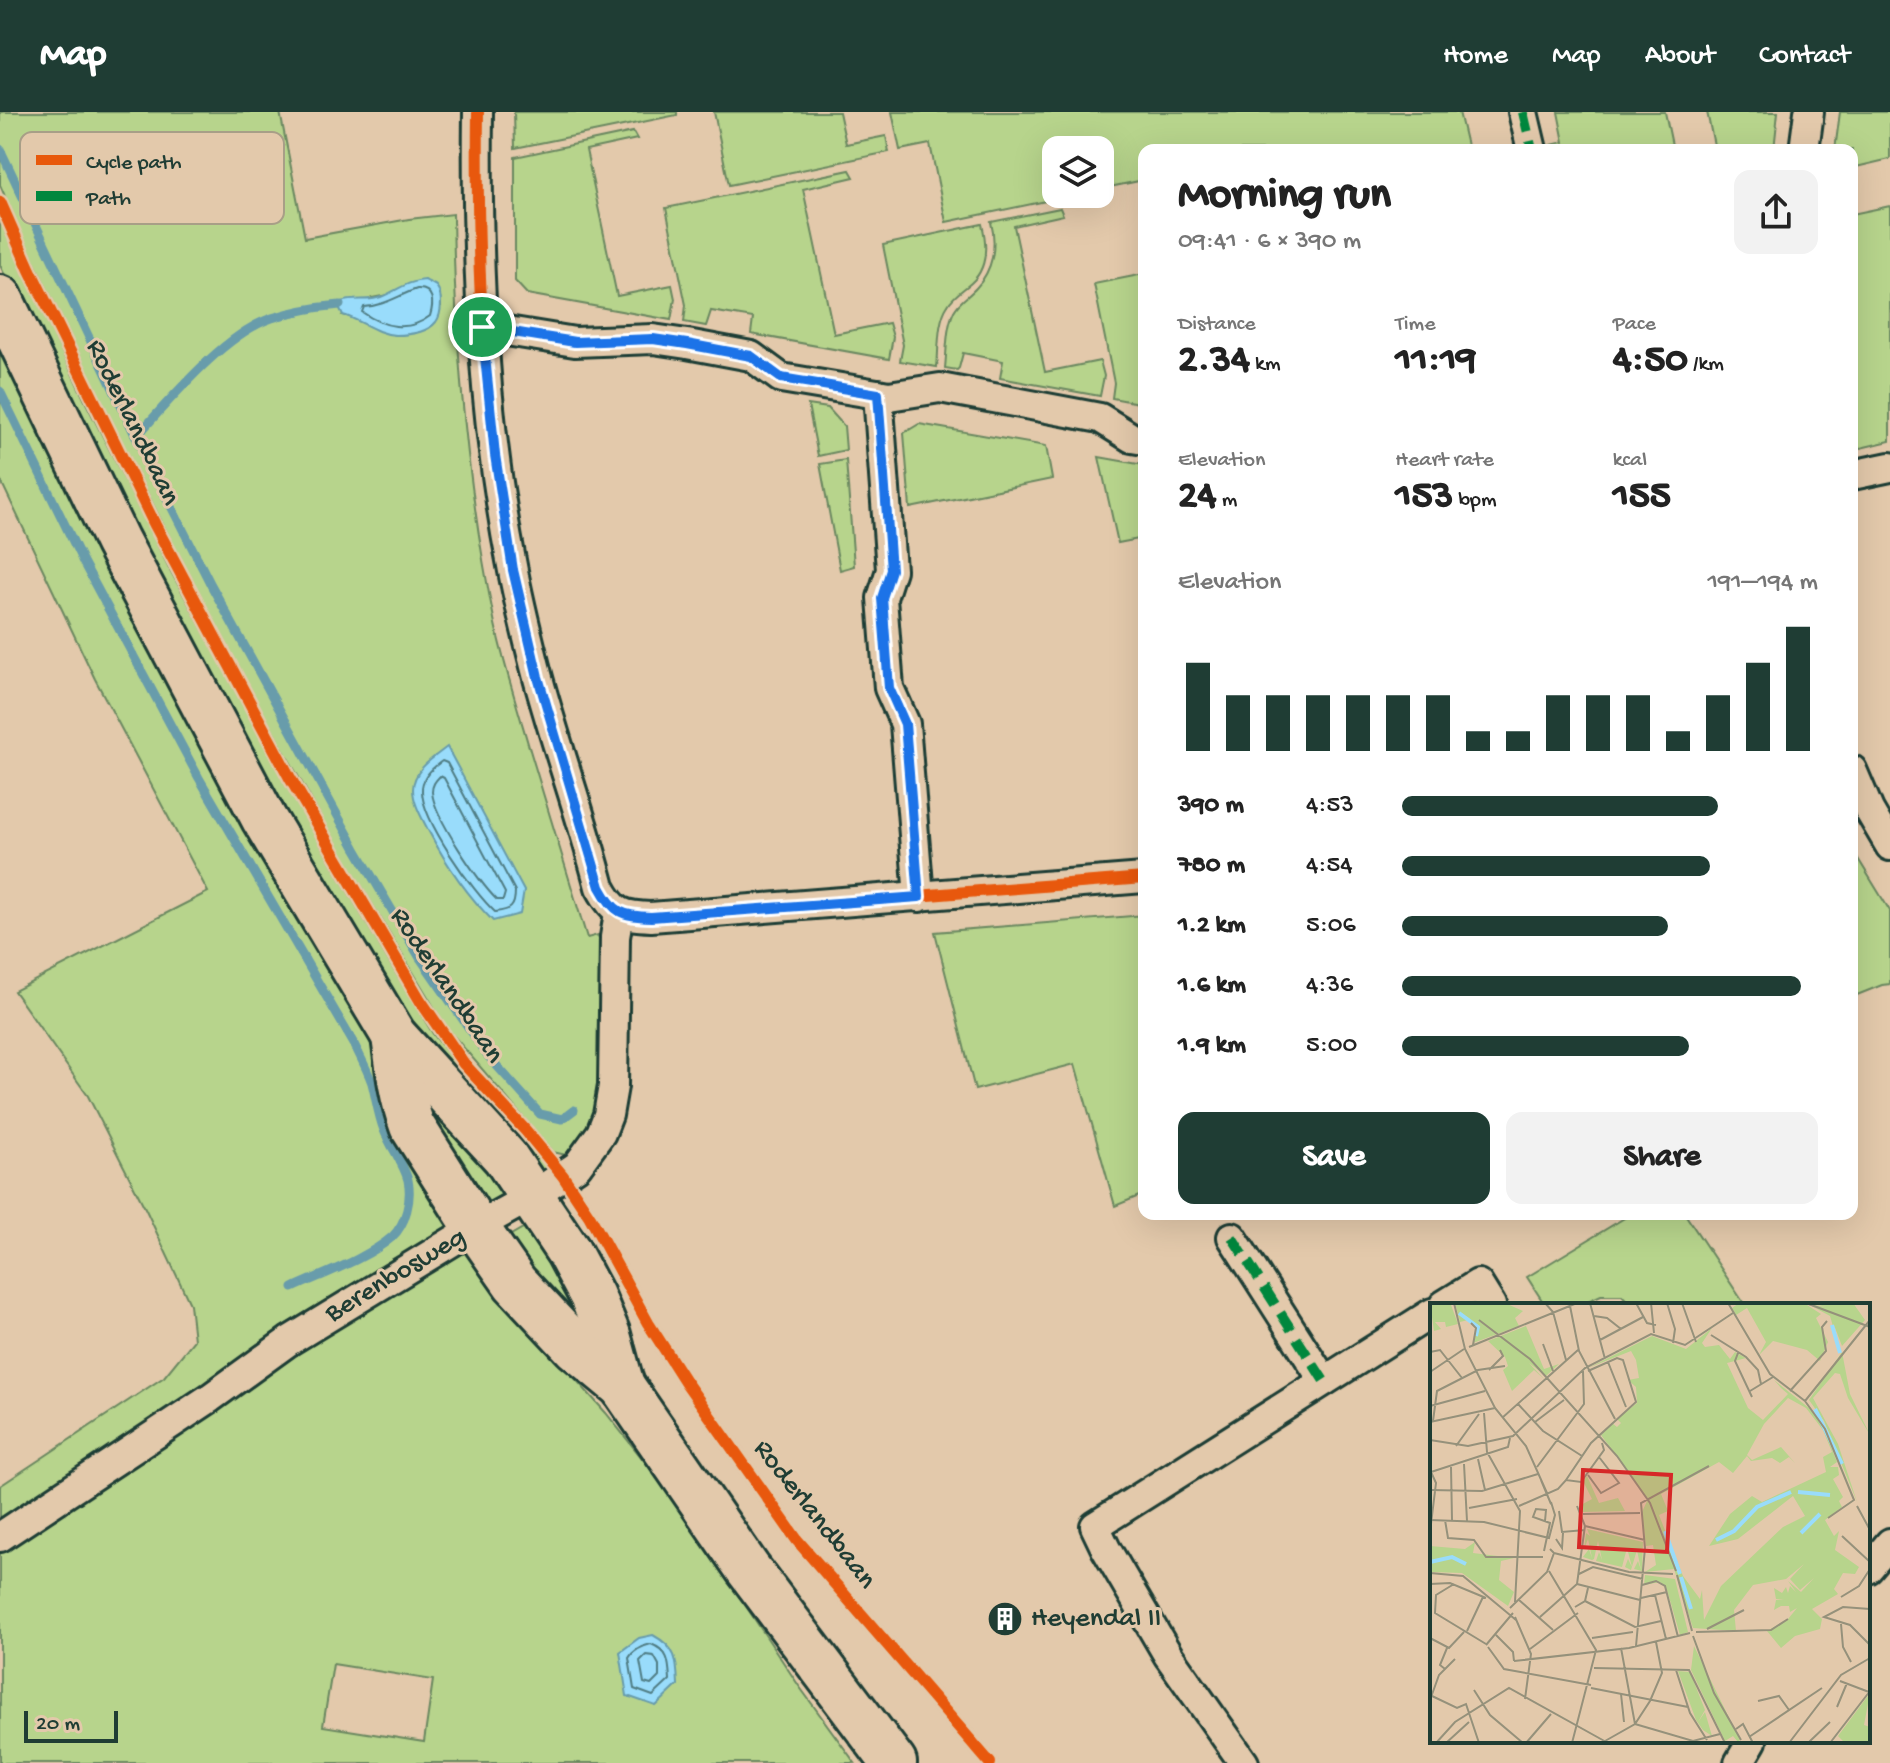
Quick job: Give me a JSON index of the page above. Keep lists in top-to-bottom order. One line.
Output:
{"streets":{"main road":["Roderlandbaan"],"street":["Berenbosweg"]},"crossings":[["Roderlandbaan","Berenbosweg"]],"places":{"building":["Heyendal II"]},"legend":["Cycle path","Path"],"scale_bar":"20 m","page":{"header":"Map","nav":["Home","Map","About","Contact"],"heading":["Morning run","09:41 · 6 × 390 m"],"stats":[["Distance","2.34 km"],["Time","11:19"],["Pace","4:50 /km"],["Elevation","24 m"],["Heart rate","153 bpm"],["kcal","155"]],"chart":["Elevation","191–194 m"],"list":[{"name":"390 m","note":"4:53"},{"name":"780 m","note":"4:54"},{"name":"1.2 km","note":"5:06"},{"name":"1.6 km","note":"4:36"},{"name":"1.9 km","note":"5:00"}],"buttons":["Save","Share"],"scale":"20 m"}}
